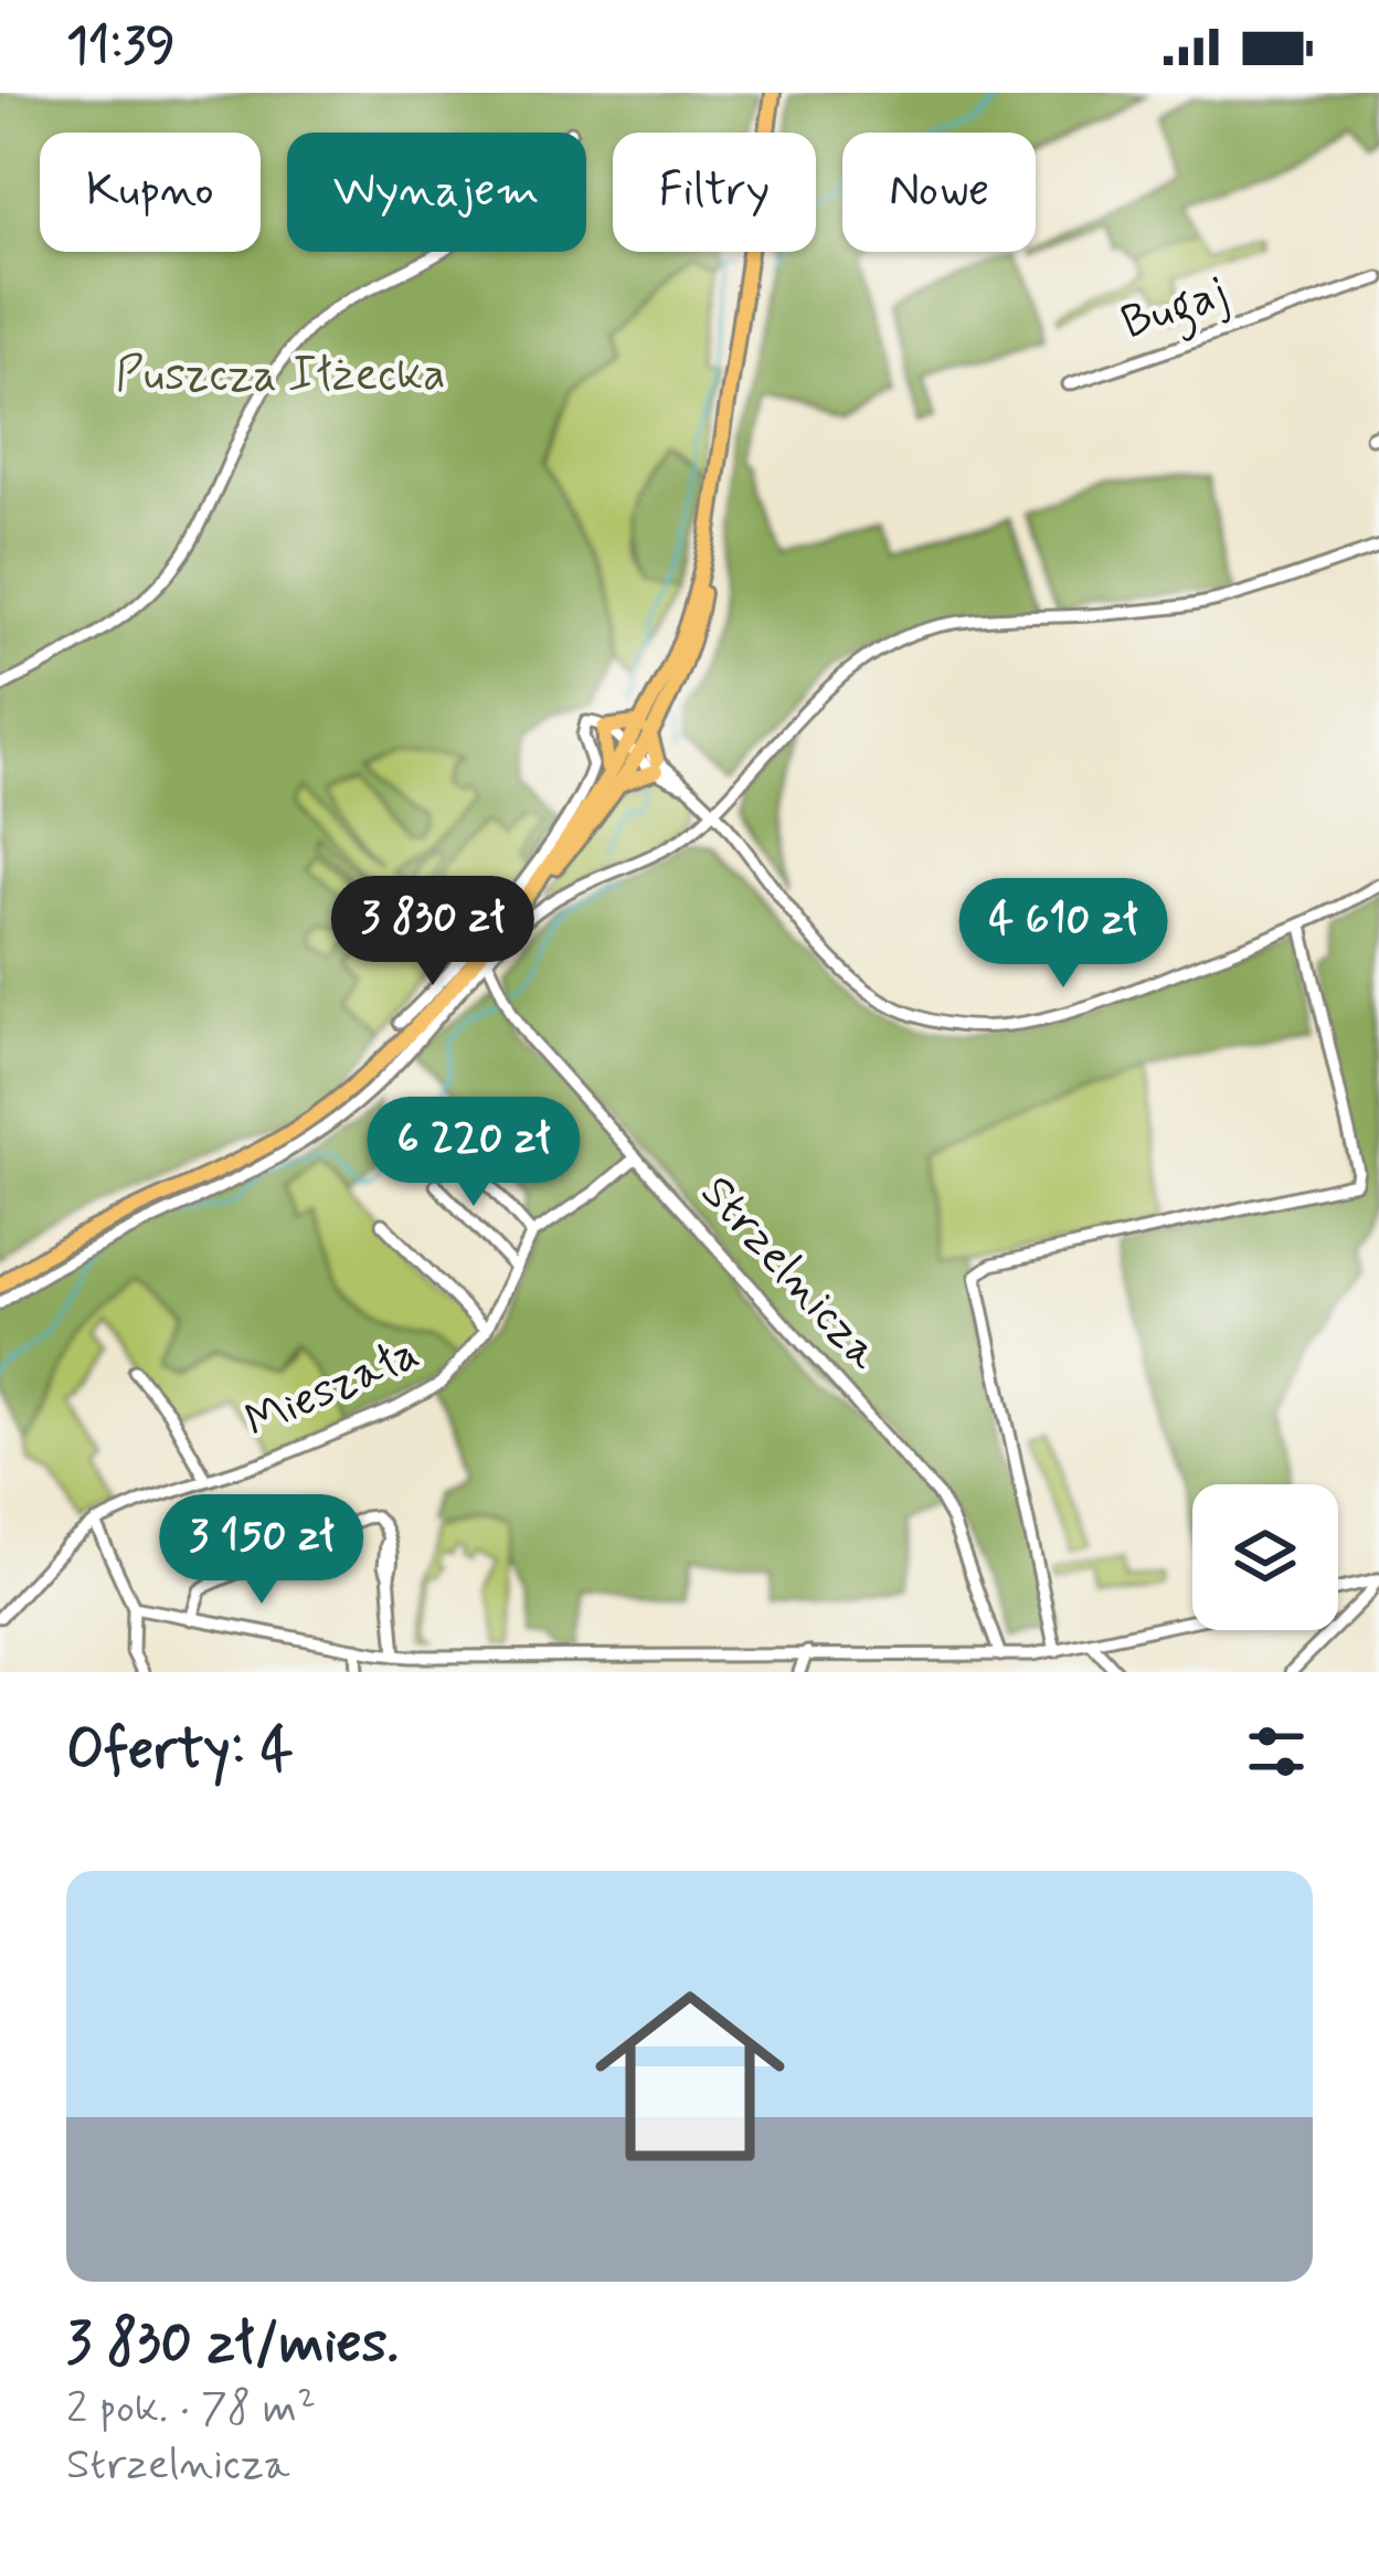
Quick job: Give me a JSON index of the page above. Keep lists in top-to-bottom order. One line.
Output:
{"streets":{"street":["Bugaj","Strzelnicza","Mieszała"]},"crossings":[["Strzelnicza","Mieszała"]],"parks":["Puszcza Iłżecka"],"page":{"status":"11:39","chip":["Kupno","Wynajem","Filtry","Nowe"],"price":["3 830 zł","4 610 zł","6 220 zł","3 150 zł"],"heading":"Oferty: 4","list":[{"name":"3 830 zł/mies.","note":"2 pok. · 78 m² · Strzelnicza"}]}}
